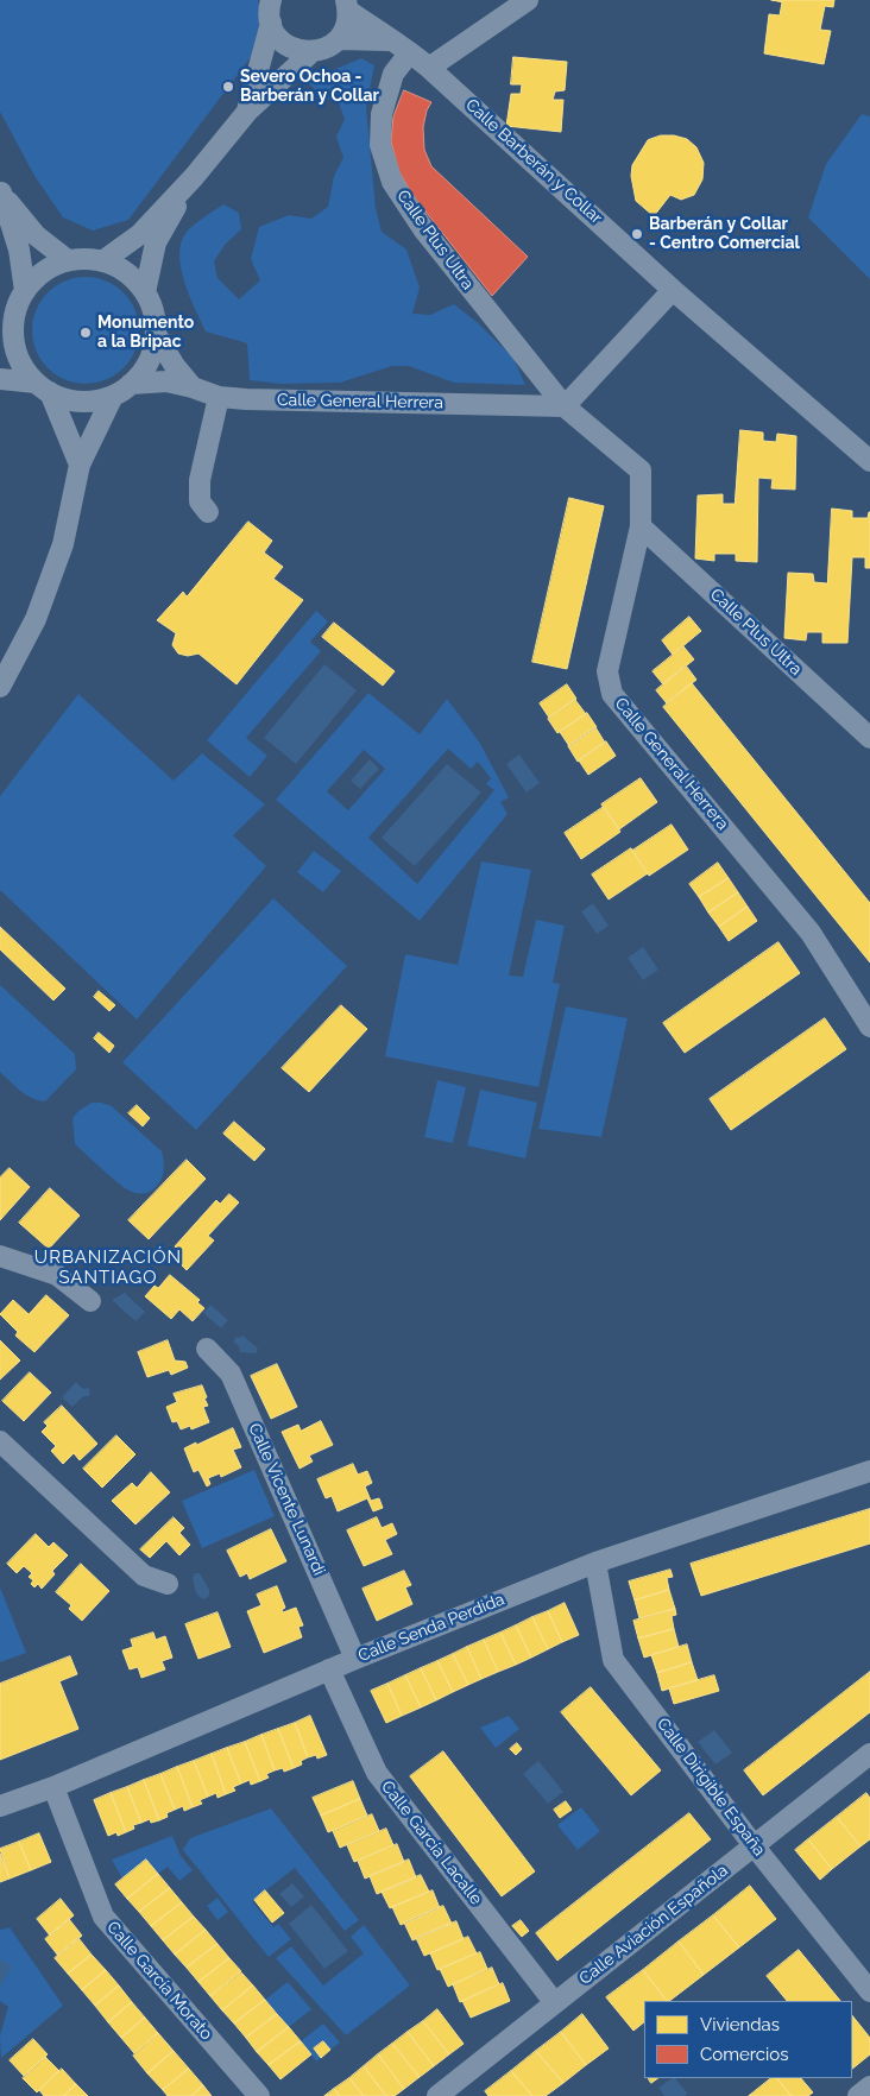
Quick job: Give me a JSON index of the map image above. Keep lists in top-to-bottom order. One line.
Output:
{"streets":{"street":["Calle Barberán y Collar","Calle Plus Ultra","Calle General Herrera","Calle Vicente Lunardi","Calle Senda Perdida","Calle Dirigible España","Calle García Lacalle","Calle Aviación Española","Calle García Morato"]},"crossings":[["Calle Barberán y Collar","Calle Plus Ultra"],["Calle Plus Ultra","Calle General Herrera"],["Calle Vicente Lunardi","Calle Senda Perdida"],["Calle Senda Perdida","Calle Dirigible España"],["Calle Senda Perdida","Calle García Lacalle"],["Calle Senda Perdida","Calle García Morato"],["Calle Dirigible España","Calle Aviación Española"],["Calle García Lacalle","Calle Aviación Española"]],"districts":["URBANIZACIÓN SANTIAGO"],"places":["Severo Ochoa - Barberán y Collar","Barberán y Collar - Centro Comercial","Monumento a la Bripac"],"legend":["Viviendas","Comercios"]}
